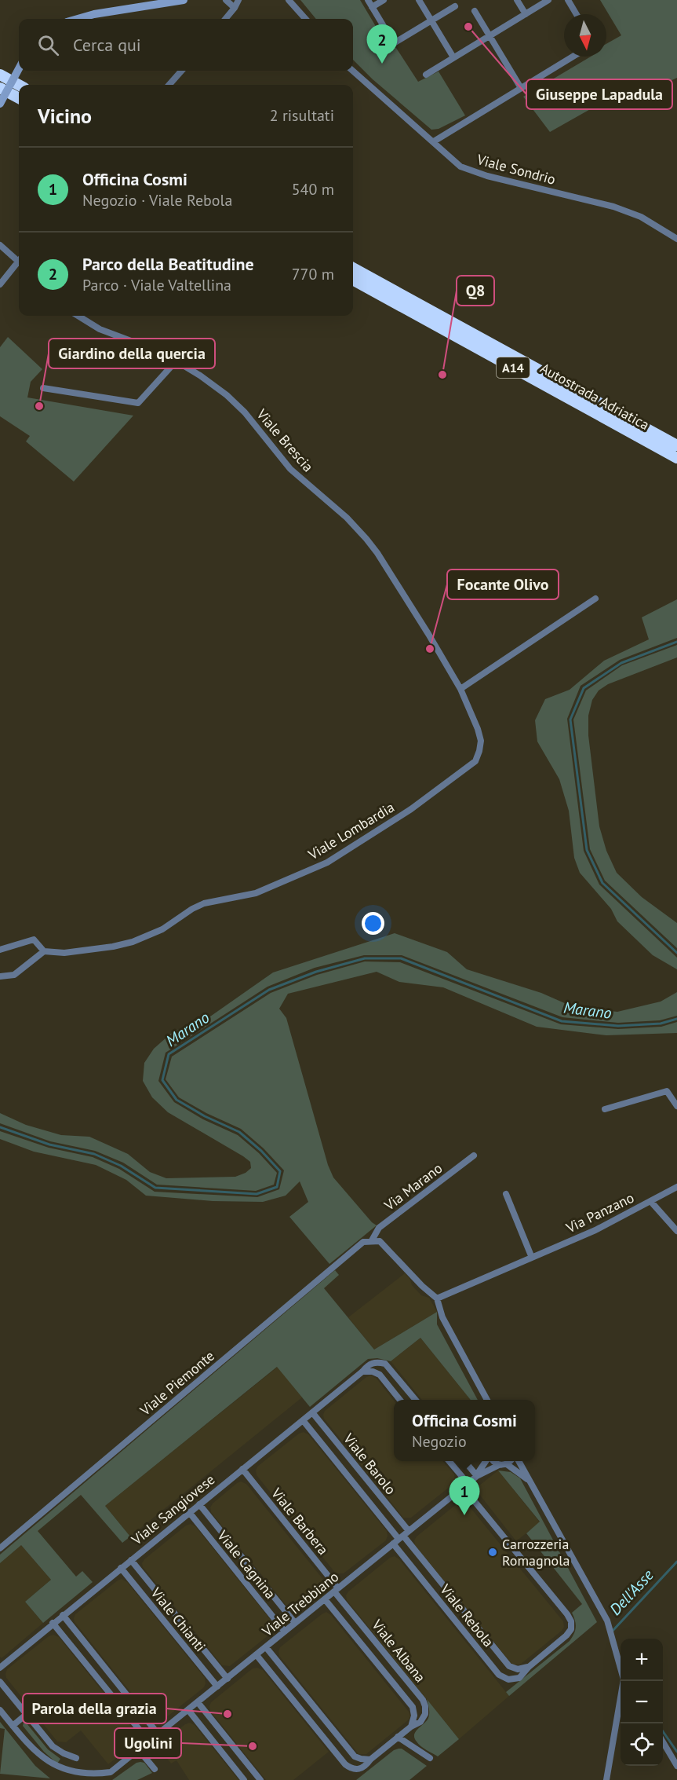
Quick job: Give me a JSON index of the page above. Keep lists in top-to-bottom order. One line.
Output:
{"streets":{"highway":["A14","Autostrada Adriatica"],"street":["Viale Sondrio","Viale Brescia","Viale Lombardia","Via Marano","Via Panzano","Viale Piemonte","Viale Barolo","Viale Sangiovese","Viale Barbera","Viale Cagnina","Viale Trebbiano","Viale Rebola","Viale Chianti","Viale Albana"]},"crossings":[["Viale Brescia","Viale Lombardia"],["Via Marano","Viale Piemonte"],["Viale Barolo","Viale Sangiovese"],["Viale Barolo","Viale Trebbiano"],["Viale Barolo","Viale Rebola"],["Viale Sangiovese","Viale Barbera"],["Viale Sangiovese","Viale Cagnina"],["Viale Sangiovese","Viale Chianti"],["Viale Barbera","Viale Trebbiano"],["Viale Barbera","Viale Albana"],["Viale Cagnina","Viale Trebbiano"],["Viale Trebbiano","Viale Rebola"],["Viale Trebbiano","Viale Chianti"],["Viale Trebbiano","Viale Albana"]],"water":["Marano","Dell'Asse"],"places":["Giuseppe Lapadula","Q8","Giardino della quercia","Focante Olivo","Carrozzeria Romagnola","Parola della grazia","Ugolini"],"north":"bottom","page":{"search":"Cerca qui","pins":["2","1"],"heading":["Vicino","2 risultati"],"list":[{"mark":"1","name":"Officina Cosmi","note":"Negozio · Viale Rebola","value":"540 m"},{"mark":"2","name":"Parco della Beatitudine","note":"Parco · Viale Valtellina","value":"770 m"}],"popup":["Officina Cosmi","Negozio"],"map_buttons":["+","−"]}}
